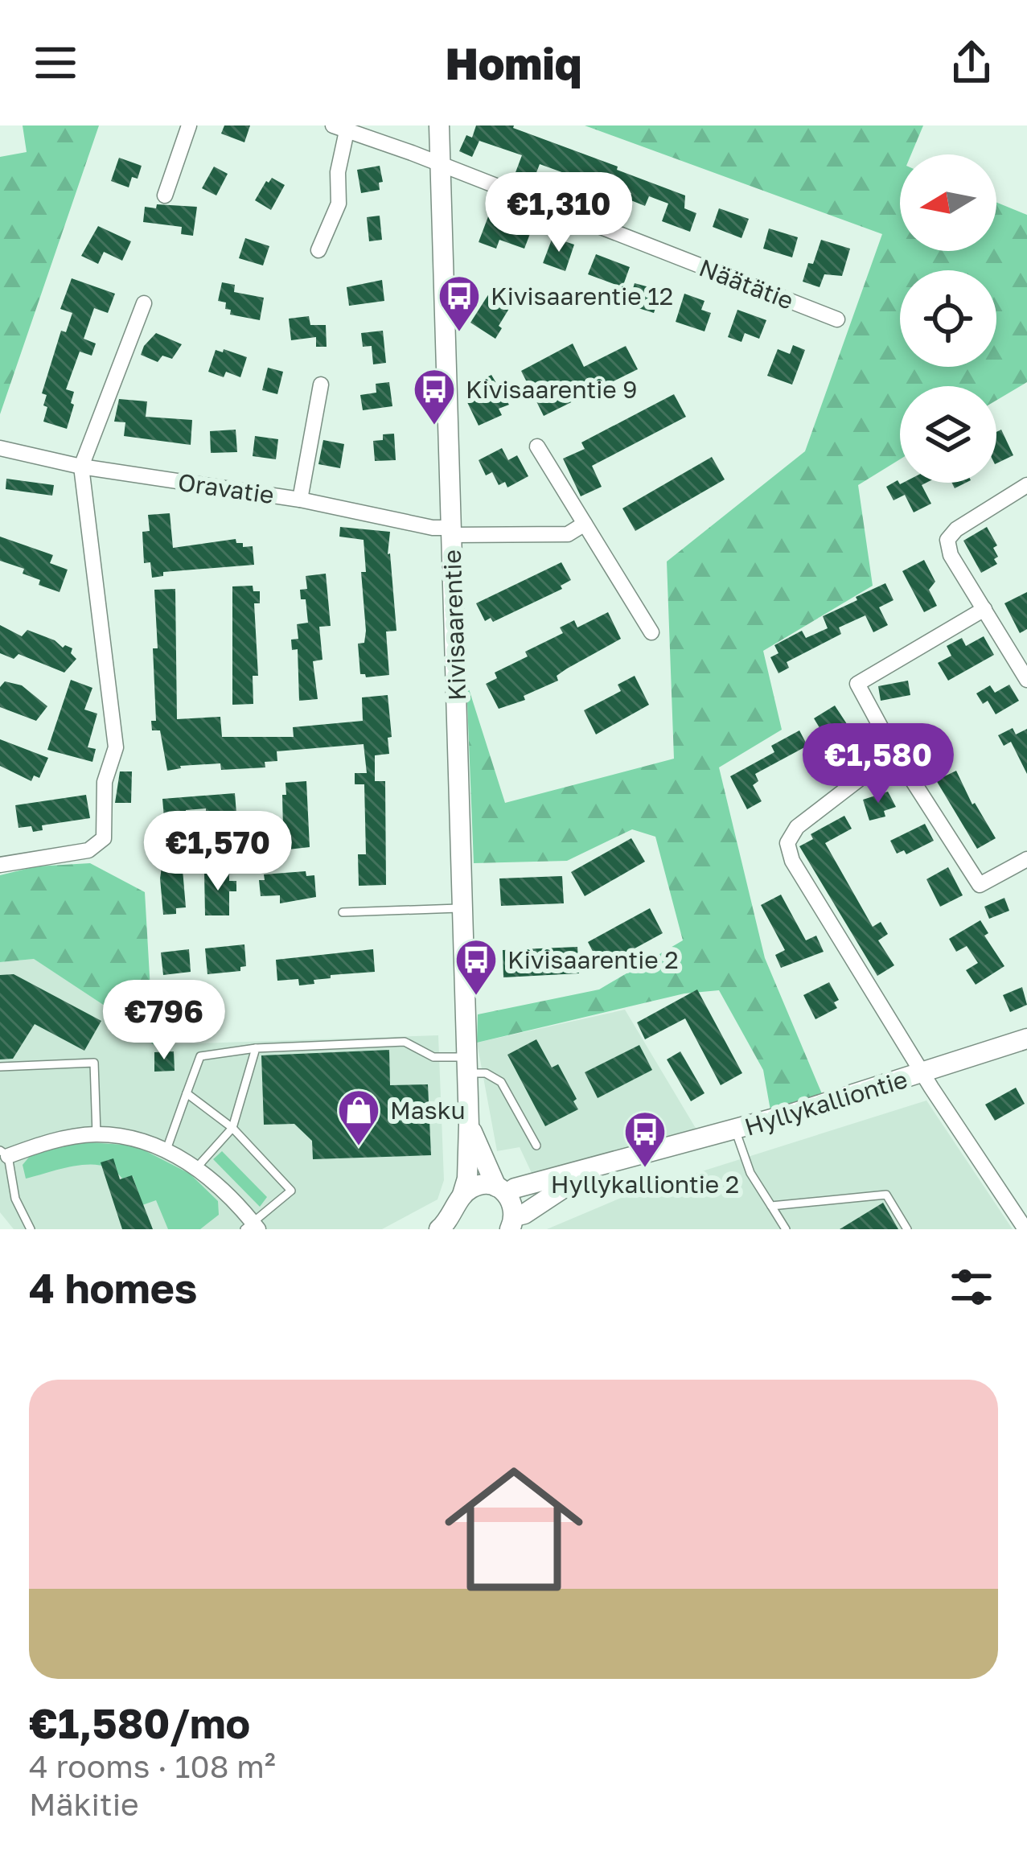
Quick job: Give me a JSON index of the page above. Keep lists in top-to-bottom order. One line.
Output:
{"streets":{"street":["Näätätie","Oravatie","Kivisaarentie","Hyllykalliontie"]},"crossings":[["Näätätie","Kivisaarentie"],["Oravatie","Kivisaarentie"],["Kivisaarentie","Hyllykalliontie"]],"places":{"bus stop":["Kivisaarentie 12","Kivisaarentie 9","Kivisaarentie 2","Hyllykalliontie 2"],"shop":["Masku"]},"north":"left","page":{"header":"Homiq","price":["€1,310","€1,580","€1,570","€796"],"heading":"4 homes","list":[{"name":"€1,580/mo","note":"4 rooms · 108 m² · Mäkitie"}]}}
